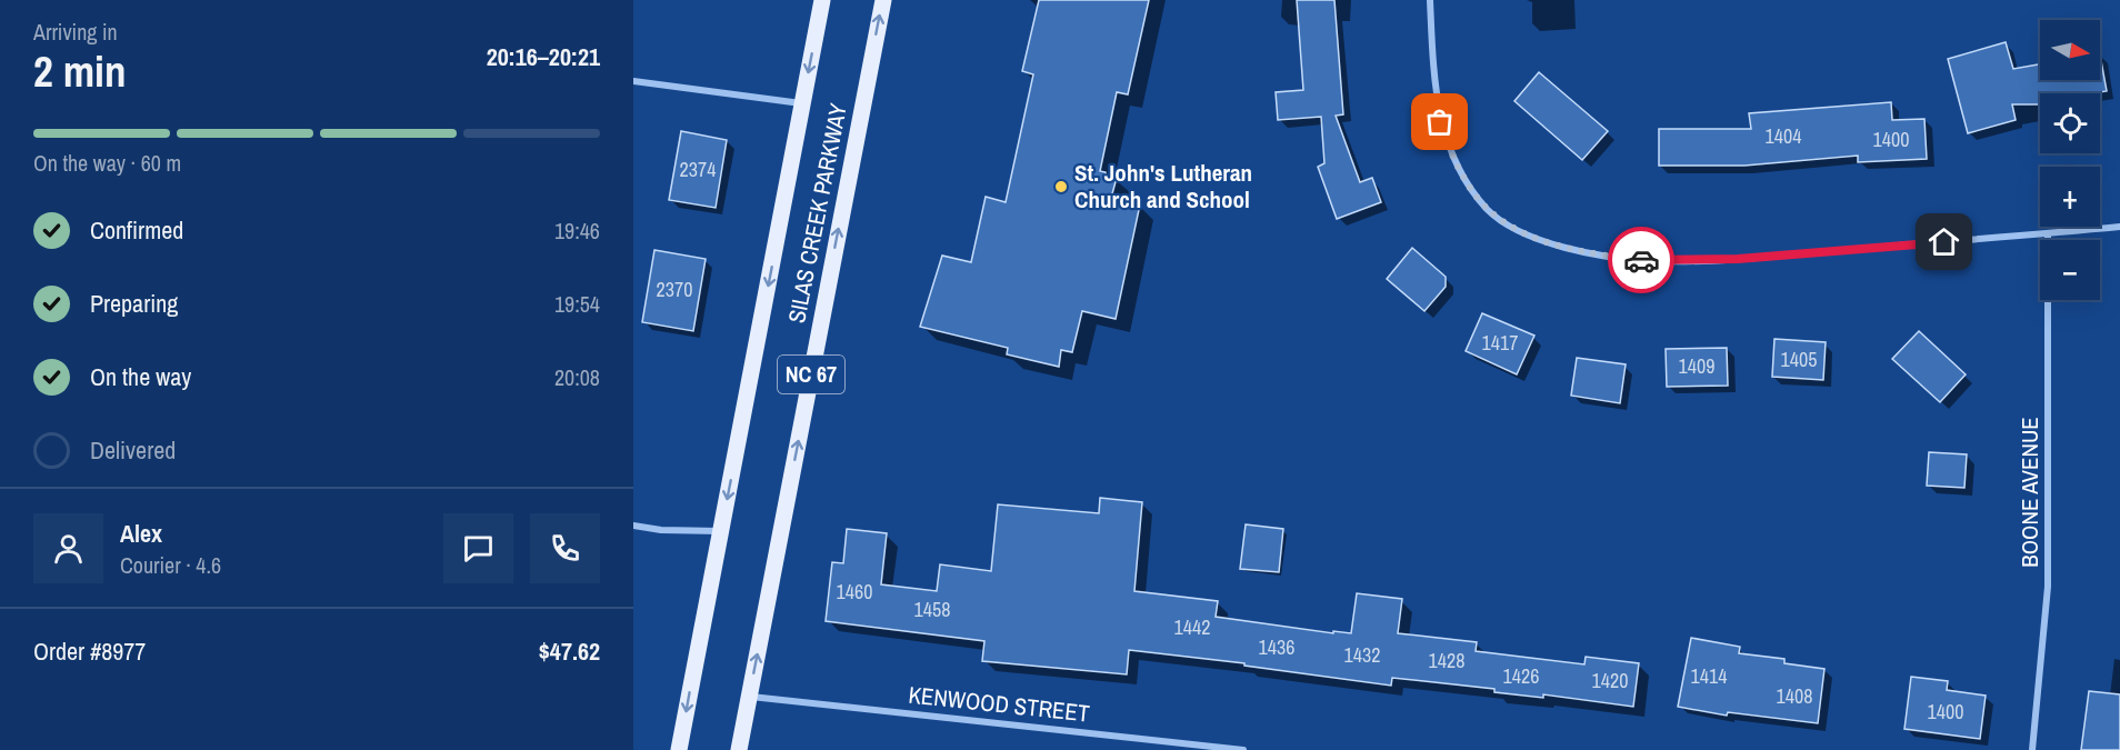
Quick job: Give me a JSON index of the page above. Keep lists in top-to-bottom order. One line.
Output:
{"streets":{"main road":["SILAS CREEK PARKWAY","NC 67"],"street":["BOONE AVENUE","KENWOOD STREET"]},"crossings":[["SILAS CREEK PARKWAY","KENWOOD STREET"]],"places":["St. John's Lutheran Church and School"],"house_numbers":["1404","1400","2374","2370","1417","1405","1409","1460","1458","1442","1436","1432","1428","1426","1414","1420","1408","1400"],"north":"right","page":{"heading":["2 min","Arriving in","20:16–20:21"],"panel":["Alex","Courier · 4.6","Order #8977","$47.62"],"map_buttons":["+","−"],"bar":"On the way · 60 m","list":[["Confirmed","19:46"],["Preparing","19:54"],["On the way","20:08"],"Delivered"]}}
